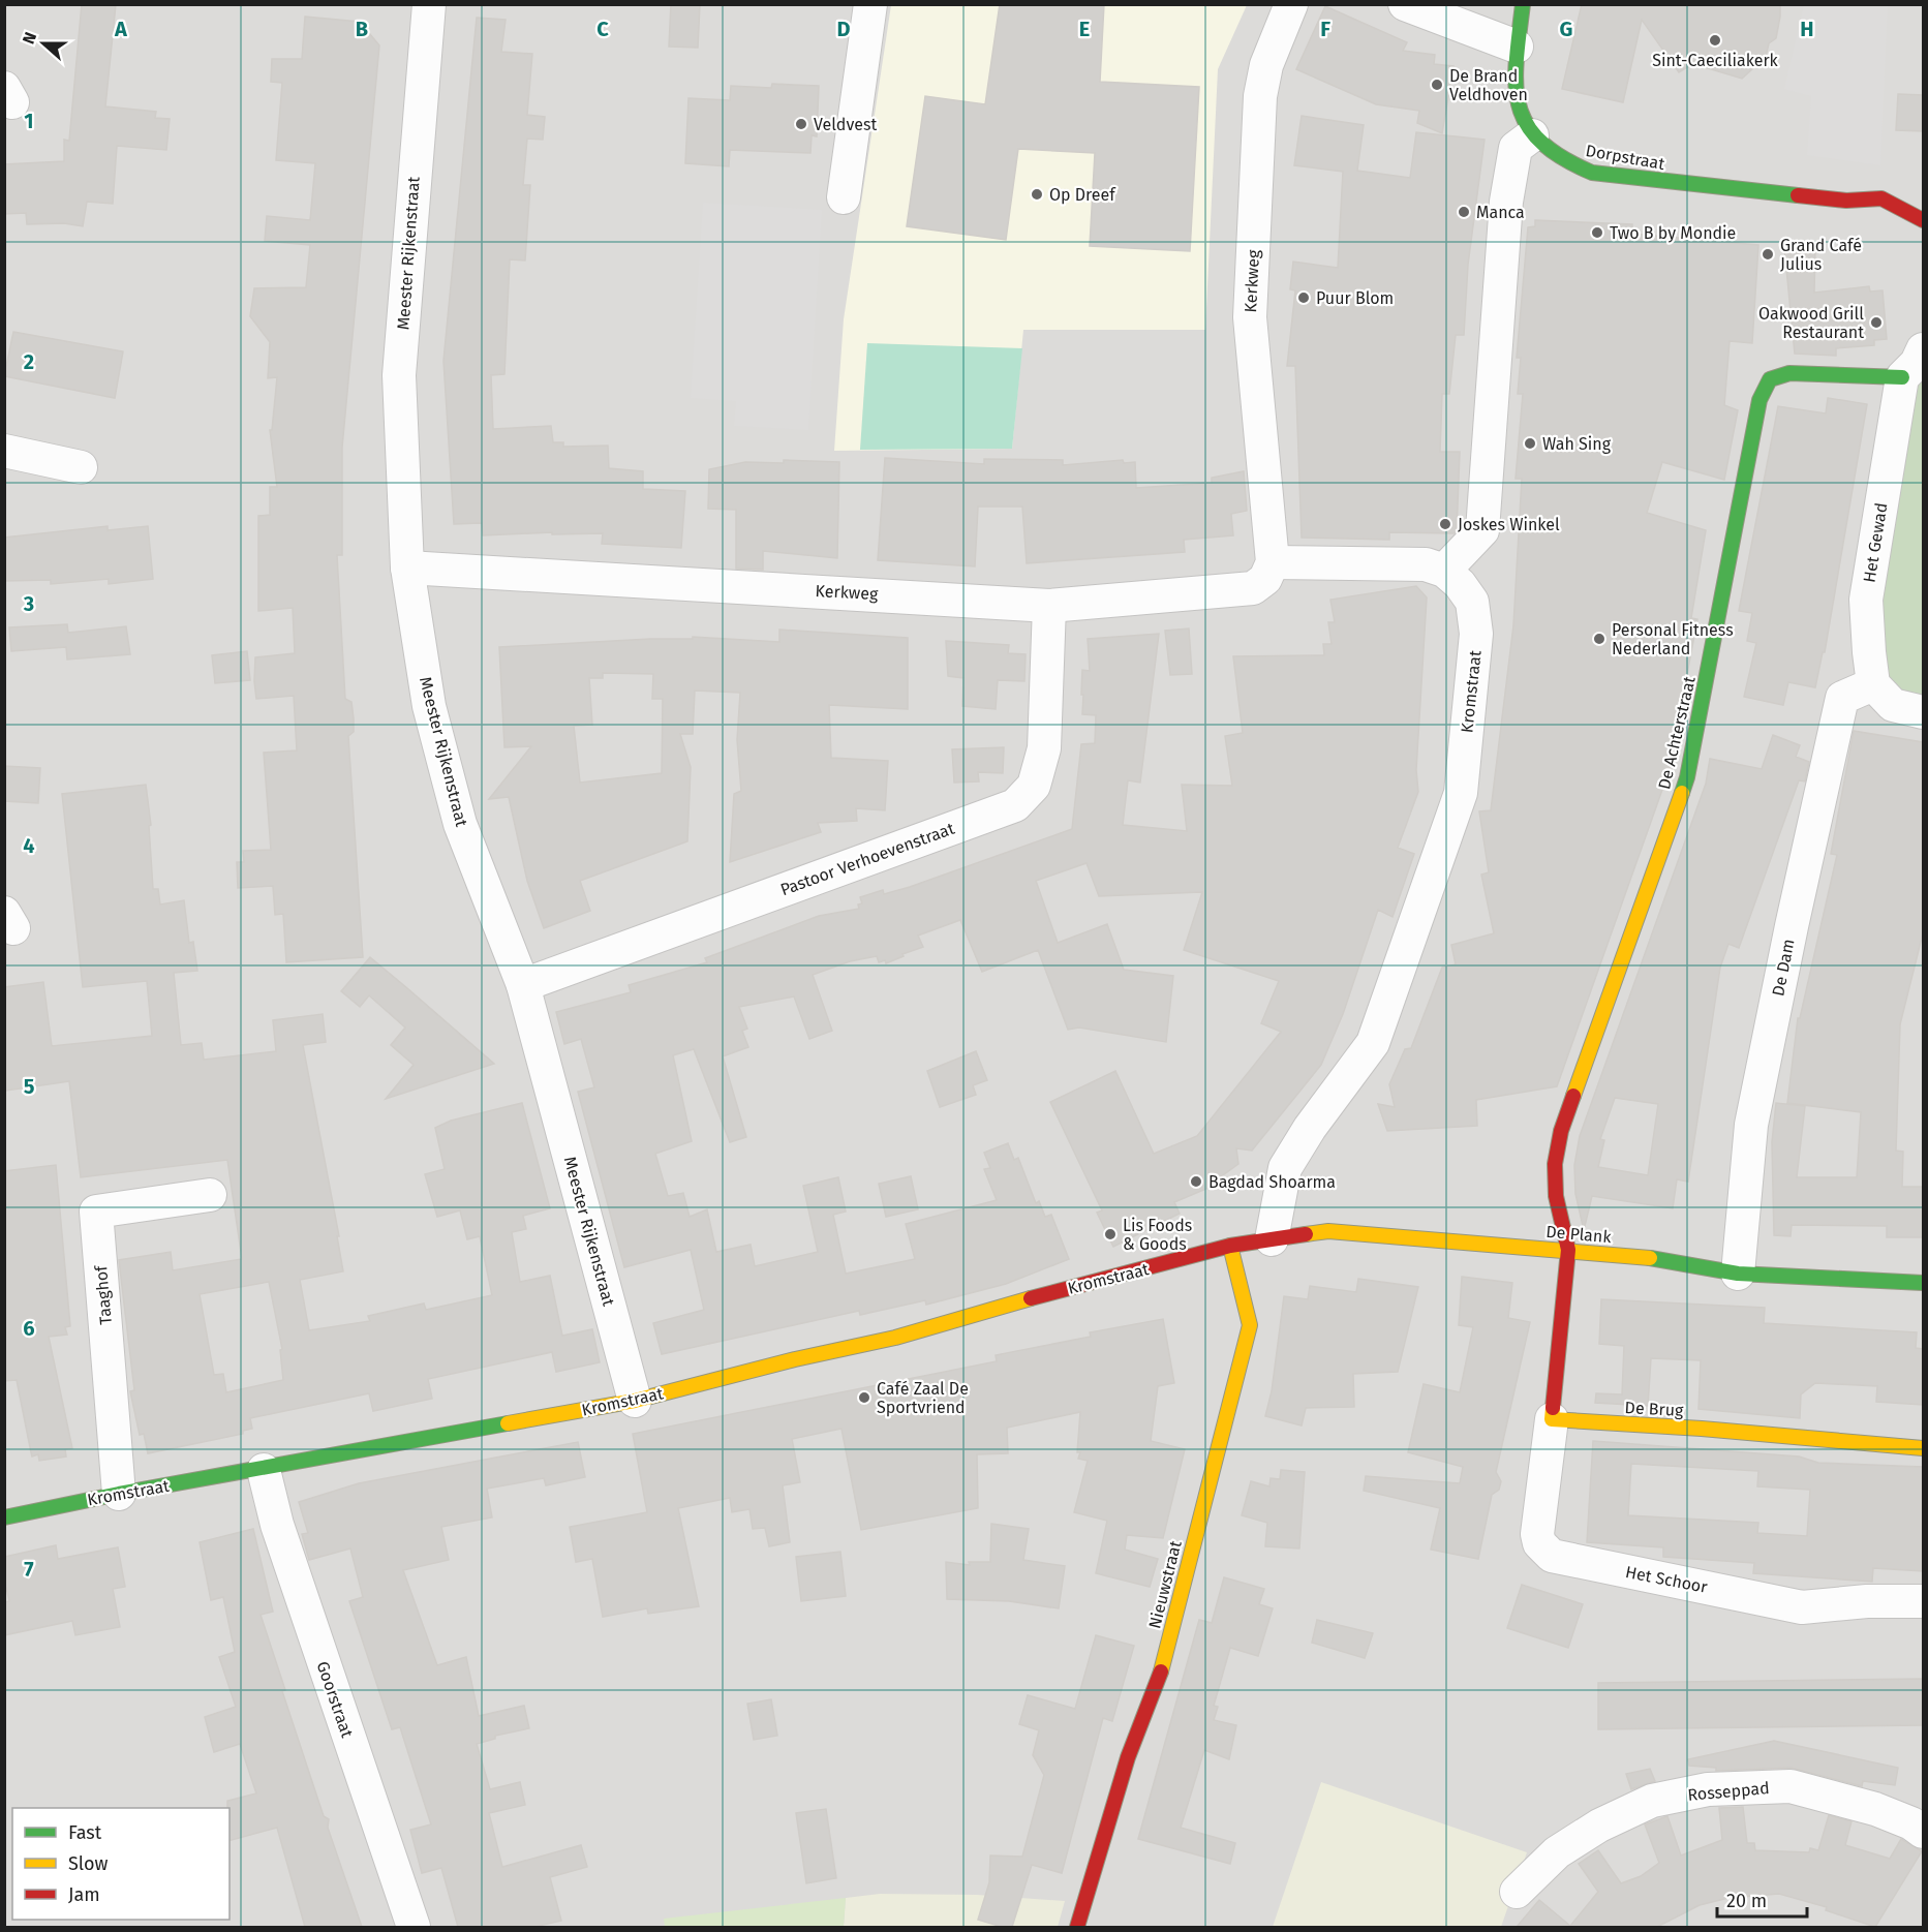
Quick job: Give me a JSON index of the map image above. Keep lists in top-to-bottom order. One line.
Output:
{"streets":{"street":["Dorpstraat","Meester Rijkenstraat","Kerkweg","Het Gewad","Kromstraat","De Achterstraat","Pastoor Verhoevenstraat","De Dam","De Plank","Taaghof","De Brug","Het Schoor","Nieuwstraat","Goorstraat","Rosseppad"]},"crossings":[["Meester Rijkenstraat","Kerkweg"],["Meester Rijkenstraat","Kromstraat"],["Meester Rijkenstraat","Pastoor Verhoevenstraat"],["Kerkweg","Pastoor Verhoevenstraat"],["Het Gewad","De Achterstraat"],["Het Gewad","De Dam"],["Kromstraat","De Plank"],["Kromstraat","Taaghof"],["Kromstraat","Nieuwstraat"],["Kromstraat","Goorstraat"],["De Achterstraat","De Plank"],["De Dam","De Plank"],["De Plank","Nieuwstraat"],["De Brug","Het Schoor"]],"places":["Sint-Caeciliakerk","De Brand Veldhoven","Veldvest","Op Dreef","Manca","Two B by Mondie","Grand Café Julius","Puur Blom","Oakwood Grill Restaurant","Wah Sing","Joskes Winkel","Personal Fitness Nederland","Bagdad Shoarma","Lis Foods & Goods","Café Zaal De Sportvriend"],"legend":["Fast","Slow","Jam"],"scale_bar":"20 m","north":"left","grid":{"columns":["A","B","C","D","E","F","G","H"],"rows":["1","2","3","4","5","6","7"]}}
